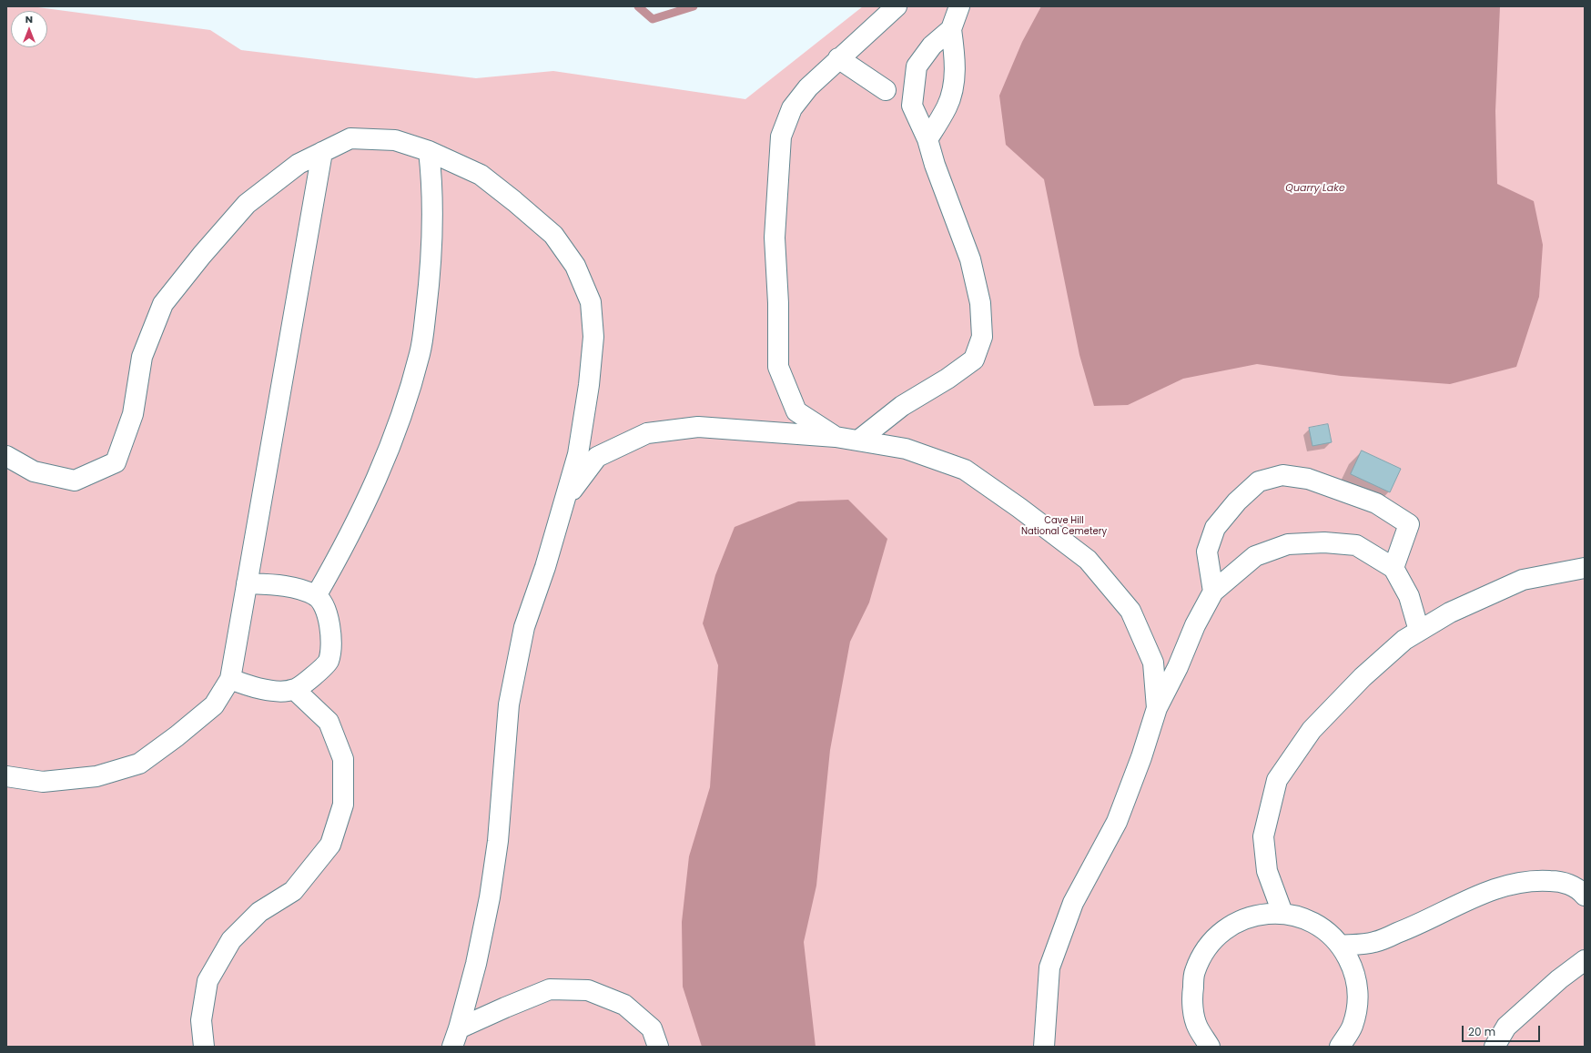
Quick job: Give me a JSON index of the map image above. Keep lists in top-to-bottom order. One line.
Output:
{"water":["Quarry Lake"],"parks":["Cave Hill National Cemetery"],"scale_bar":"20 m","north":"top"}
